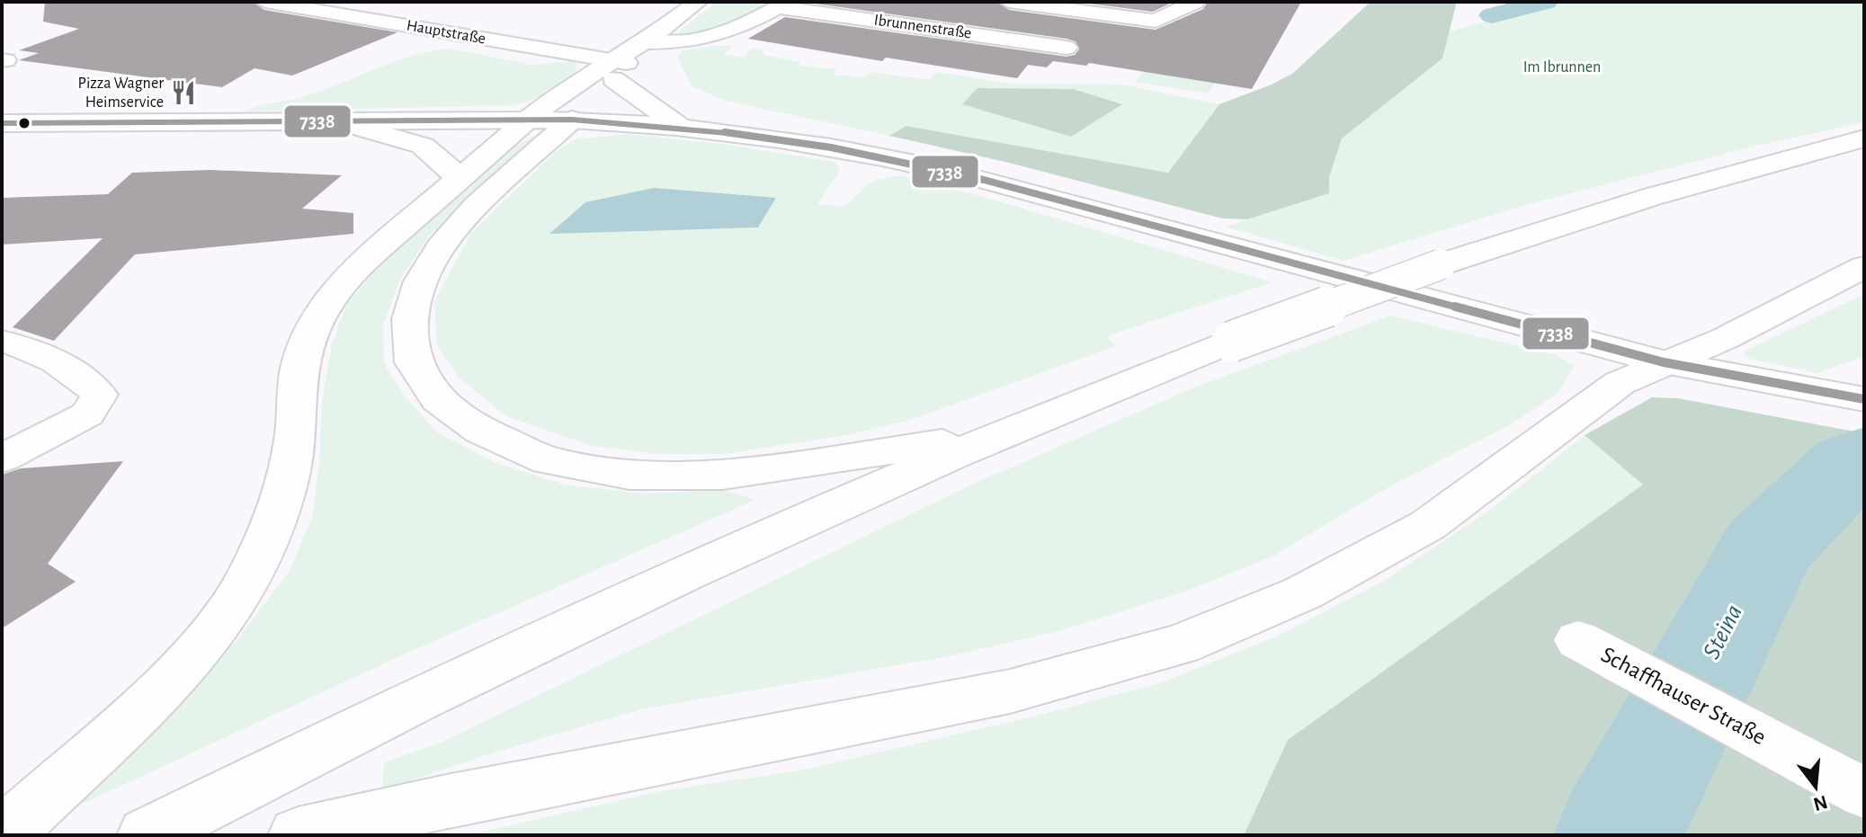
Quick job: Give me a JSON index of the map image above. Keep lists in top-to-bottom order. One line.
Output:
{"streets":{"street":["Ibrunnenstraße","Hauptstraße","Schaffhauser Straße"]},"water":["Steina"],"parks":["Im Ibrunnen"],"places":{"restaurant":["Pizza Wagner Heimservice"]},"lines":["transit line 7338"],"north":"bottom"}
